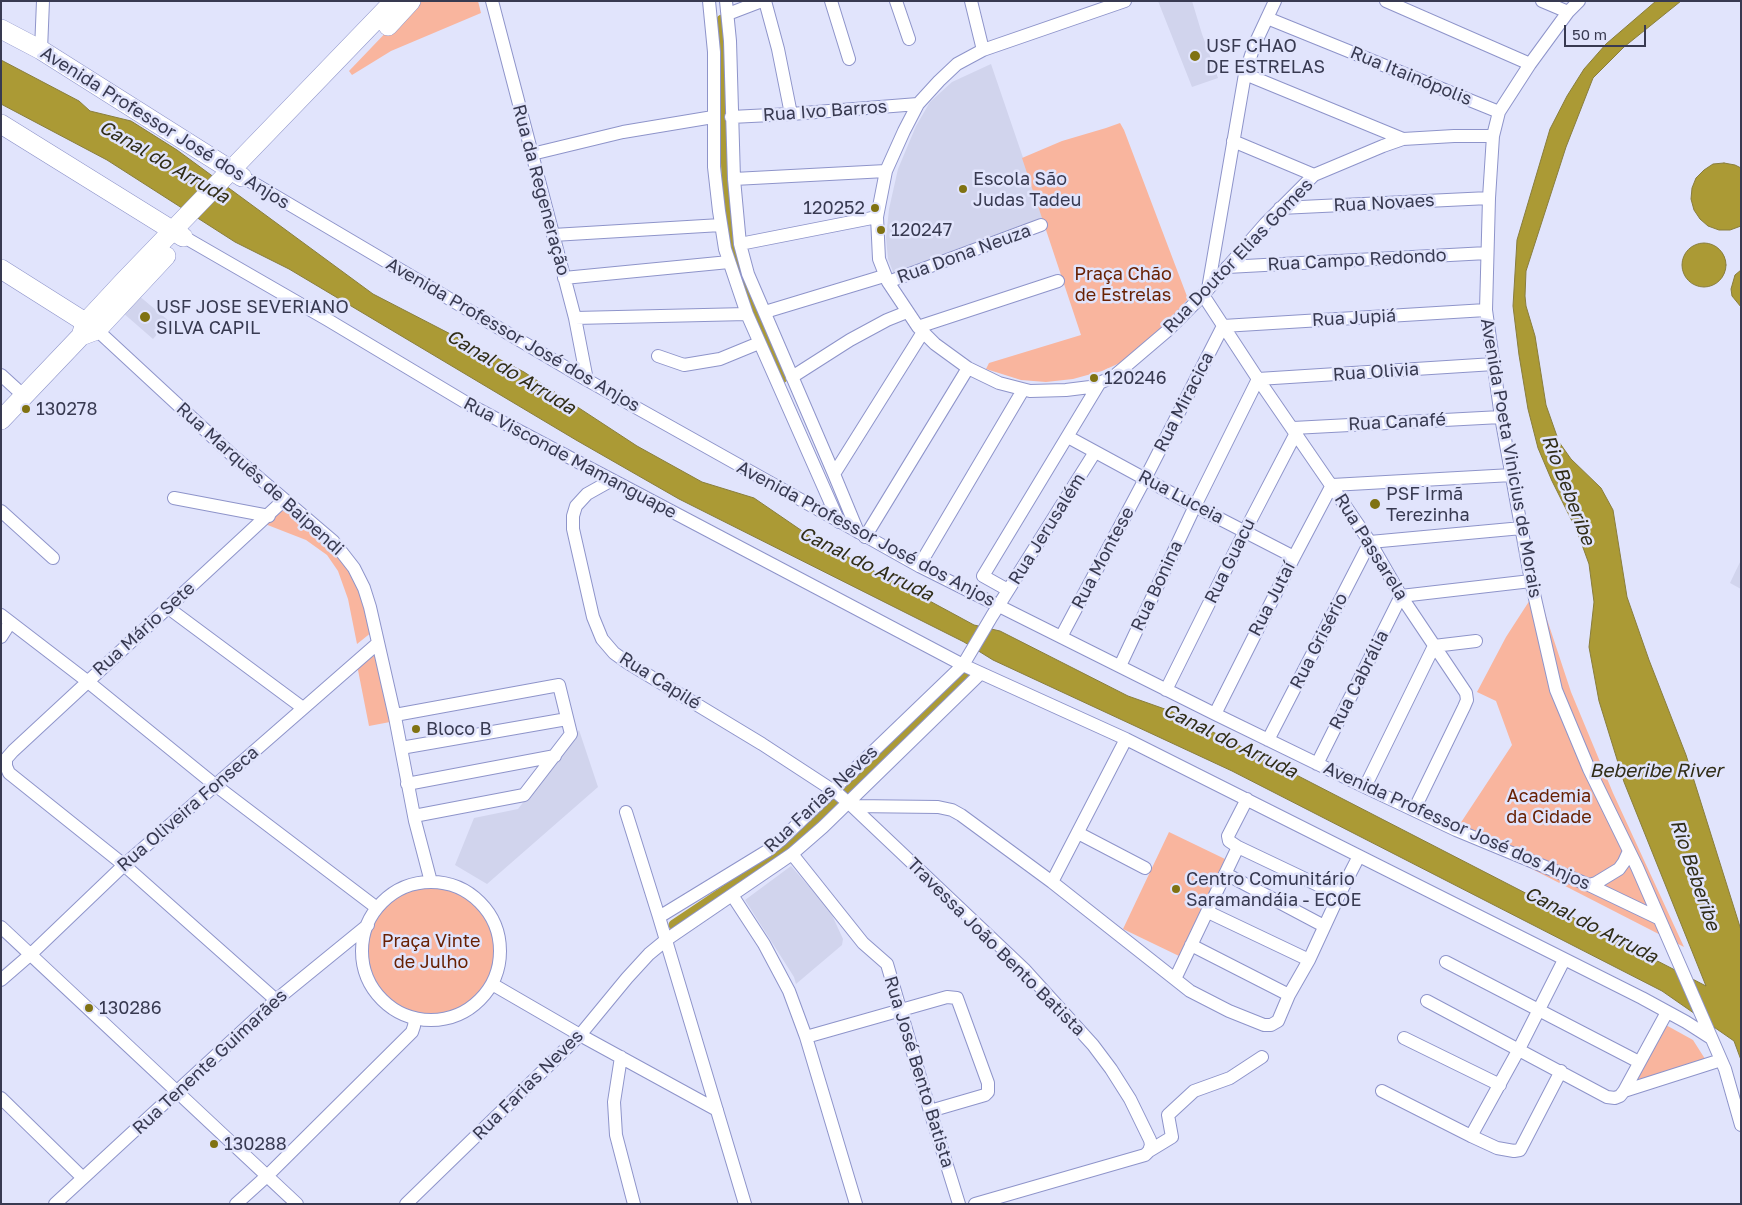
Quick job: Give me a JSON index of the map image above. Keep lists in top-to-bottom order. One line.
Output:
{"streets":{"main road":["Avenida Professor José dos Anjos","Rua Marquês de Baipendi"],"street":["Rua Itainópolis","Rua Ivo Barros","Rua da Regeneração","Rua Novaes","Rua Dona Neuza","Rua Doutor Elias Gomes","Rua Campo Redondo","Rua Jupiá","Rua Olivia","Rua Miracica","Rua Canafé","Rua Visconde Mamanguape","Avenida Poeta Vinicius de Morais","Rua Luceia","Rua Jerusalém","Rua Passarela","Rua Montese","Rua Guacu","Rua Bonina","Rua Jutaí","Rua Mário Sete","Rua Grisério","Rua Cabrália","Rua Capilé","Rua Farias Neves","Rua Oliveira Fonseca","Travessa João Bento Batista","Rua Tenente Guimarães","Rua José Bento Batista"]},"crossings":[["Rua Itainópolis","Avenida Poeta Vinicius de Morais"],["Rua Ivo Barros","Rua Doutor Elias Gomes"],["Avenida Professor José dos Anjos","Rua da Regeneração"],["Avenida Professor José dos Anjos","Avenida Poeta Vinicius de Morais"],["Avenida Professor José dos Anjos","Rua Jerusalém"],["Avenida Professor José dos Anjos","Rua Passarela"],["Avenida Professor José dos Anjos","Rua Montese"],["Avenida Professor José dos Anjos","Rua Guacu"],["Avenida Professor José dos Anjos","Rua Bonina"],["Avenida Professor José dos Anjos","Rua Jutaí"],["Avenida Professor José dos Anjos","Rua Grisério"],["Avenida Professor José dos Anjos","Rua Cabrália"],["Rua Novaes","Rua Doutor Elias Gomes"],["Rua Novaes","Avenida Poeta Vinicius de Morais"],["Rua Dona Neuza","Rua Doutor Elias Gomes"],["Rua Doutor Elias Gomes","Rua Campo Redondo"],["Rua Doutor Elias Gomes","Avenida Poeta Vinicius de Morais"],["Rua Doutor Elias Gomes","Rua Passarela"],["Rua Campo Redondo","Avenida Poeta Vinicius de Morais"],["Rua Jupiá","Rua Miracica"],["Rua Jupiá","Avenida Poeta Vinicius de Morais"],["Rua Jupiá","Rua Passarela"],["Rua Olivia","Avenida Poeta Vinicius de Morais"],["Rua Olivia","Rua Passarela"],["Rua Olivia","Rua Bonina"],["Rua Miracica","Rua Luceia"],["Rua Miracica","Rua Passarela"],["Rua Miracica","Rua Montese"],["Rua Canafé","Avenida Poeta Vinicius de Morais"],["Rua Canafé","Rua Passarela"],["Rua Canafé","Rua Guacu"],["Rua Visconde Mamanguape","Rua Capilé"],["Rua Visconde Mamanguape","Rua Farias Neves"],["Rua Marquês de Baipendi","Rua Mário Sete"],["Rua Marquês de Baipendi","Rua Oliveira Fonseca"],["Rua Marquês de Baipendi","Rua Tenente Guimarães"],["Rua Luceia","Rua Jerusalém"],["Rua Luceia","Rua Montese"],["Rua Luceia","Rua Guacu"],["Rua Luceia","Rua Bonina"],["Rua Luceia","Rua Jutaí"],["Rua Jerusalém","Rua Farias Neves"],["Rua Passarela","Rua Guacu"],["Rua Passarela","Rua Bonina"],["Rua Passarela","Rua Jutaí"],["Rua Passarela","Rua Grisério"],["Rua Passarela","Rua Cabrália"],["Rua Mário Sete","Rua Oliveira Fonseca"],["Rua Capilé","Rua Farias Neves"],["Rua Capilé","Travessa João Bento Batista"],["Rua Farias Neves","Travessa João Bento Batista"],["Rua Farias Neves","Rua José Bento Batista"]],"water":["Canal do Arruda","Rio Beberibe","Beberibe River"],"parks":["Praça Chão de Estrelas","Academia da Cidade","Praça Vinte de Julho"],"places":["USF CHAO DE ESTRELAS","Escola São Judas Tadeu","120252","120247","USF JOSE SEVERIANO SILVA CAPIL","120246","130278","PSF Irmã Terezinha","Bloco B","Centro Comunitário Saramandáia - ECOE","130286","130288"],"scale_bar":"50 m"}
